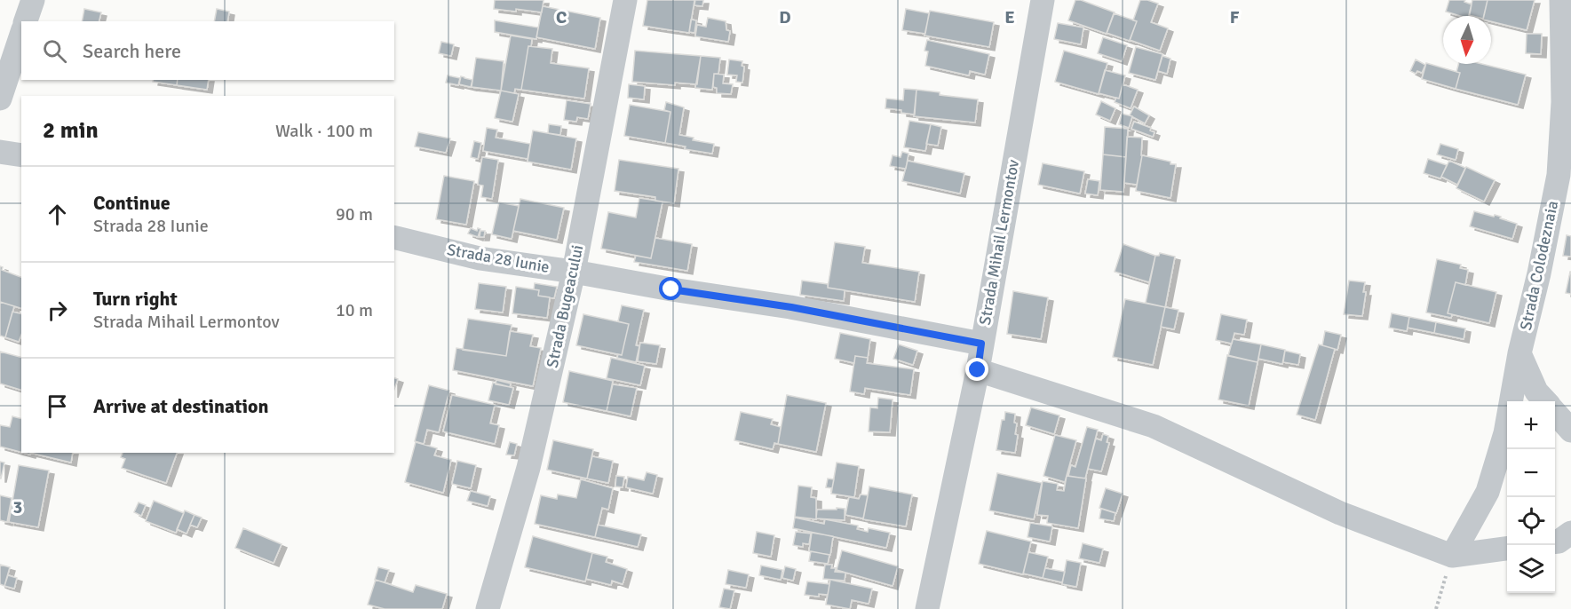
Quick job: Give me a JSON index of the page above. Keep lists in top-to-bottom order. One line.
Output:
{"streets":{"street":["Strada Mihail Lermontov","Strada 28 Iunie","Strada Colodeznaia","Strada Bugeacului"]},"crossings":[["Strada Mihail Lermontov","Strada 28 Iunie"],["Strada 28 Iunie","Strada Bugeacului"]],"north":"bottom","page":{"search":"Search here","heading":["2 min","Walk · 100 m"],"list":[["Continue","Strada 28 Iunie","90 m"],["Turn right","Strada Mihail Lermontov","10 m"],"Arrive at destination"],"map_buttons":["+","−"]},"grid":{"columns":["C","D","E","F"],"rows":["3"]}}
